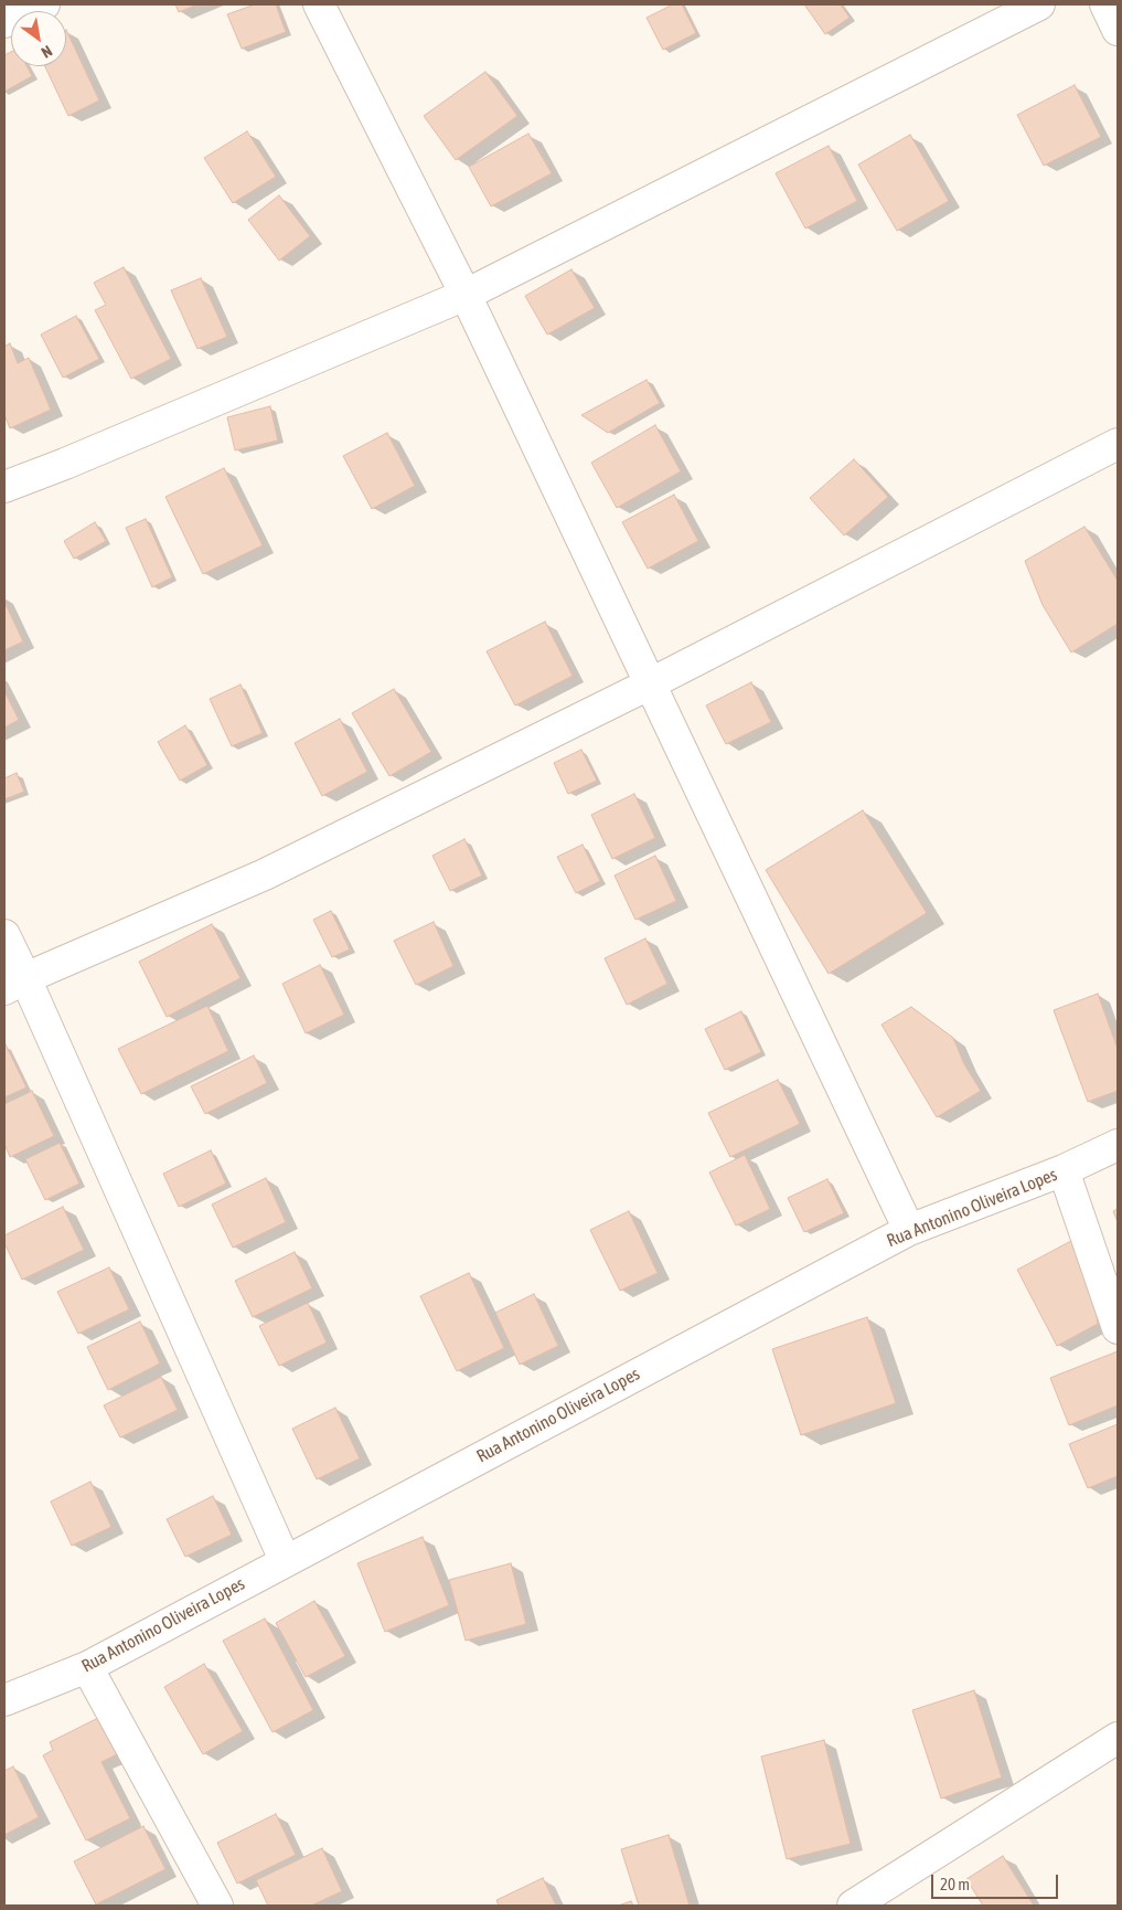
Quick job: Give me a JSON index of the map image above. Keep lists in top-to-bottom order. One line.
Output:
{"streets":{"street":["Rua Antonino Oliveira Lopes"]},"scale_bar":"20 m","north":"bottom right"}
